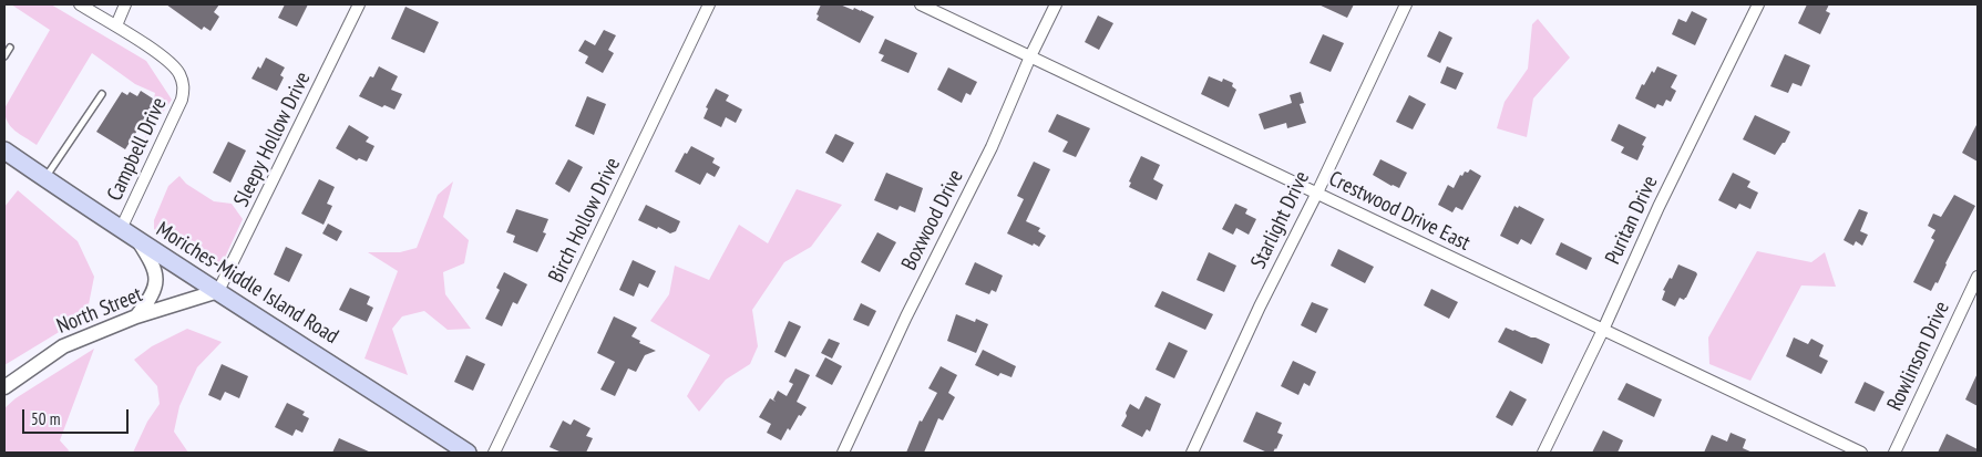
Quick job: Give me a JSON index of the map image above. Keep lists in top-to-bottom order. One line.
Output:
{"streets":{"main road":["Moriches-Middle Island Road"],"street":["Sleepy Hollow Drive","Campbell Drive","Crestwood Drive East","Birch Hollow Drive","Boxwood Drive","Starlight Drive","Puritan Drive","North Street","Rowlinson Drive"]},"crossings":[["Sleepy Hollow Drive","Moriches-Middle Island Road"],["Sleepy Hollow Drive","North Street"],["Campbell Drive","Moriches-Middle Island Road"],["Crestwood Drive East","Boxwood Drive"],["Crestwood Drive East","Starlight Drive"],["Crestwood Drive East","Puritan Drive"],["Moriches-Middle Island Road","North Street"]],"scale_bar":"50 m"}
